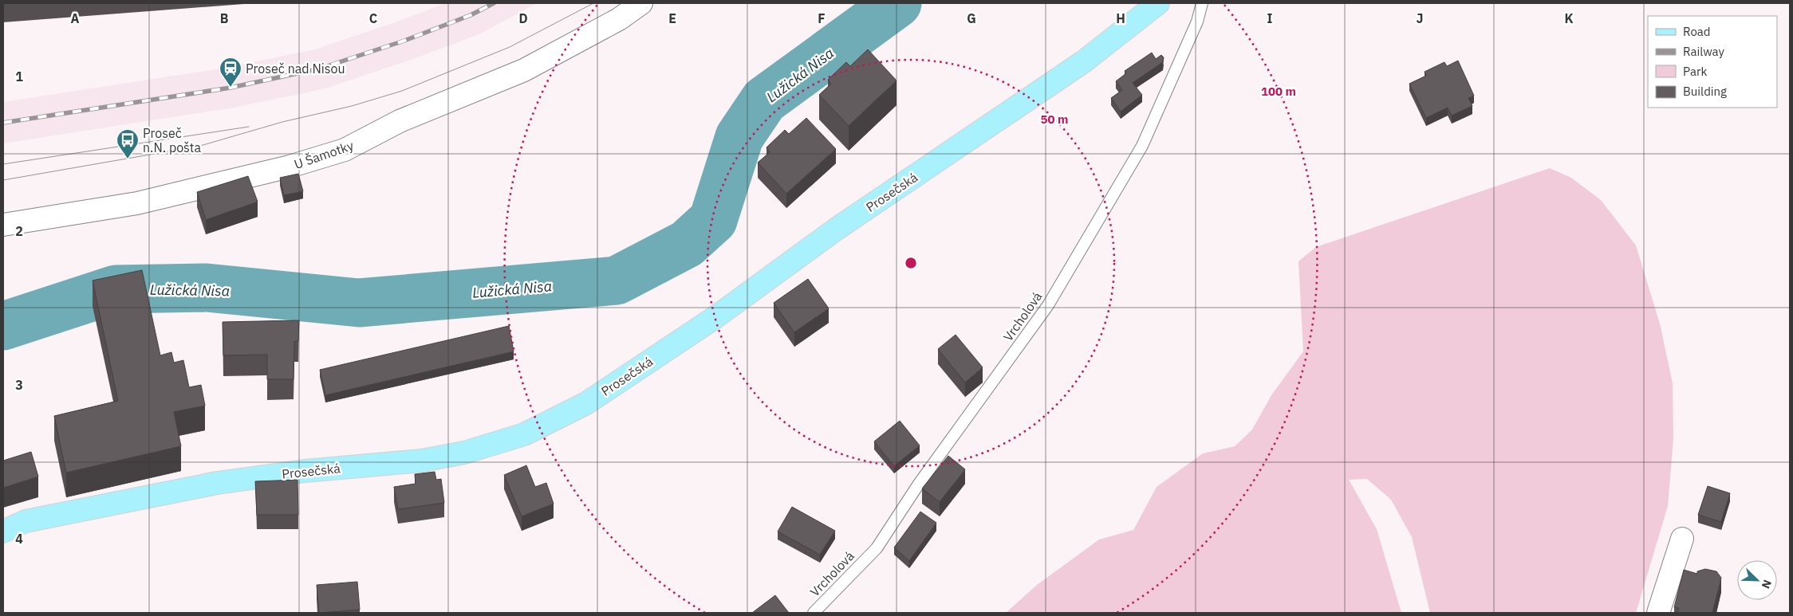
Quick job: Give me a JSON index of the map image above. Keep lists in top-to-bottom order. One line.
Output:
{"streets":{"main road":["Prosečská"],"street":["U Šamotky"],"lane":["Vrcholová"]},"water":["Lužická Nisa"],"places":{"station":["Proseč nad Nisou"],"bus stop":["Proseč n.N. pošta"]},"legend":["Road","Railway","Park","Building"],"north":"bottom right","grid":{"columns":["A","B","C","D","E","F","G","H","I","J","K"],"rows":["1","2","3","4"]},"rings":["100 m","50 m"]}
